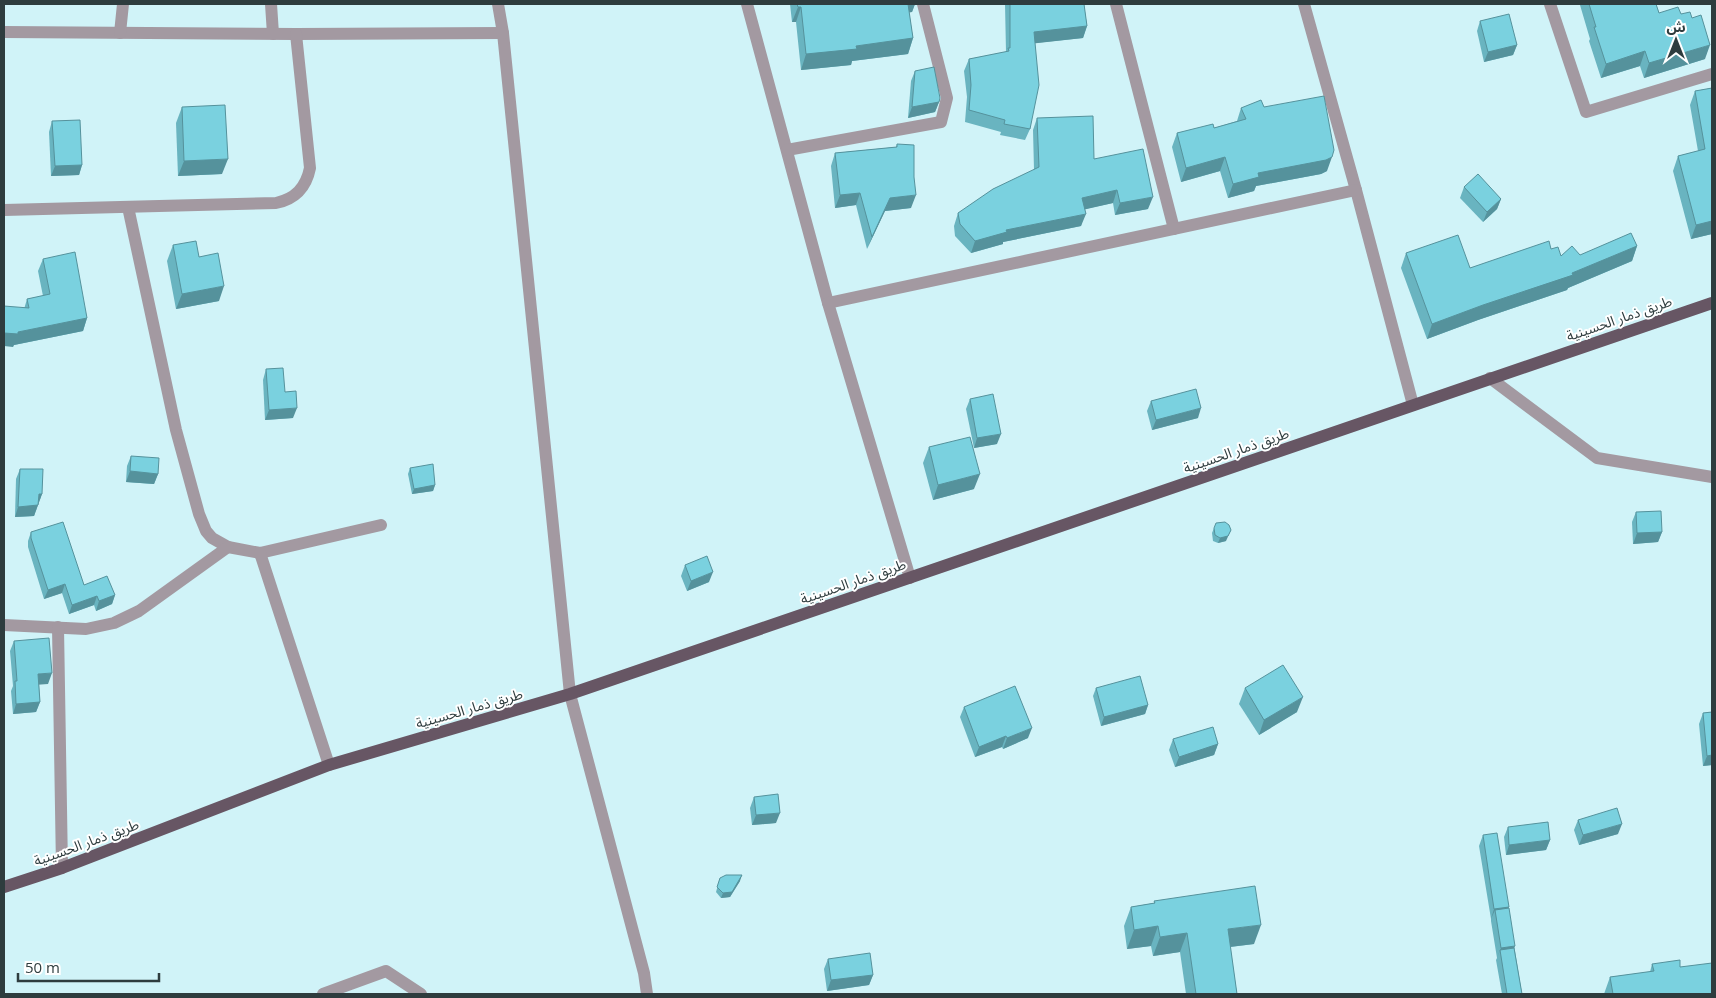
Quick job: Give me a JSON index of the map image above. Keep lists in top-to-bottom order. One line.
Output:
{"streets":{"main road":["طريق ذمار الحسينية"]},"scale_bar":"50 m","north":"top"}
